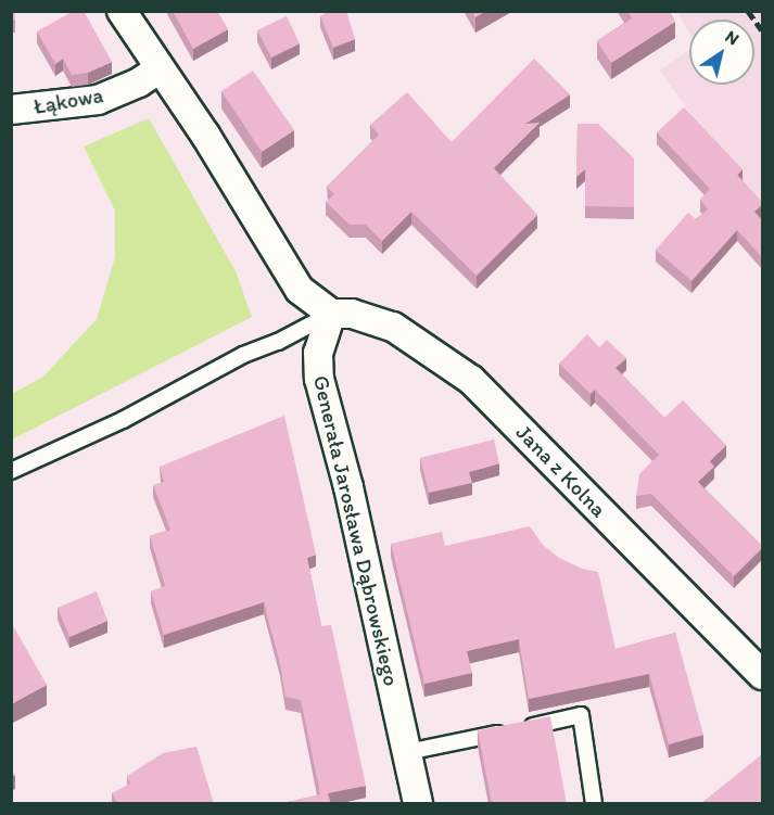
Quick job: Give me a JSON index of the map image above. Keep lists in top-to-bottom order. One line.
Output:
{"streets":{"street":["Łąkowa","Jana z Kolna","Generała Jarosława Dąbrowskiego"]},"crossings":[["Jana z Kolna","Generała Jarosława Dąbrowskiego"]],"north":"top right"}
